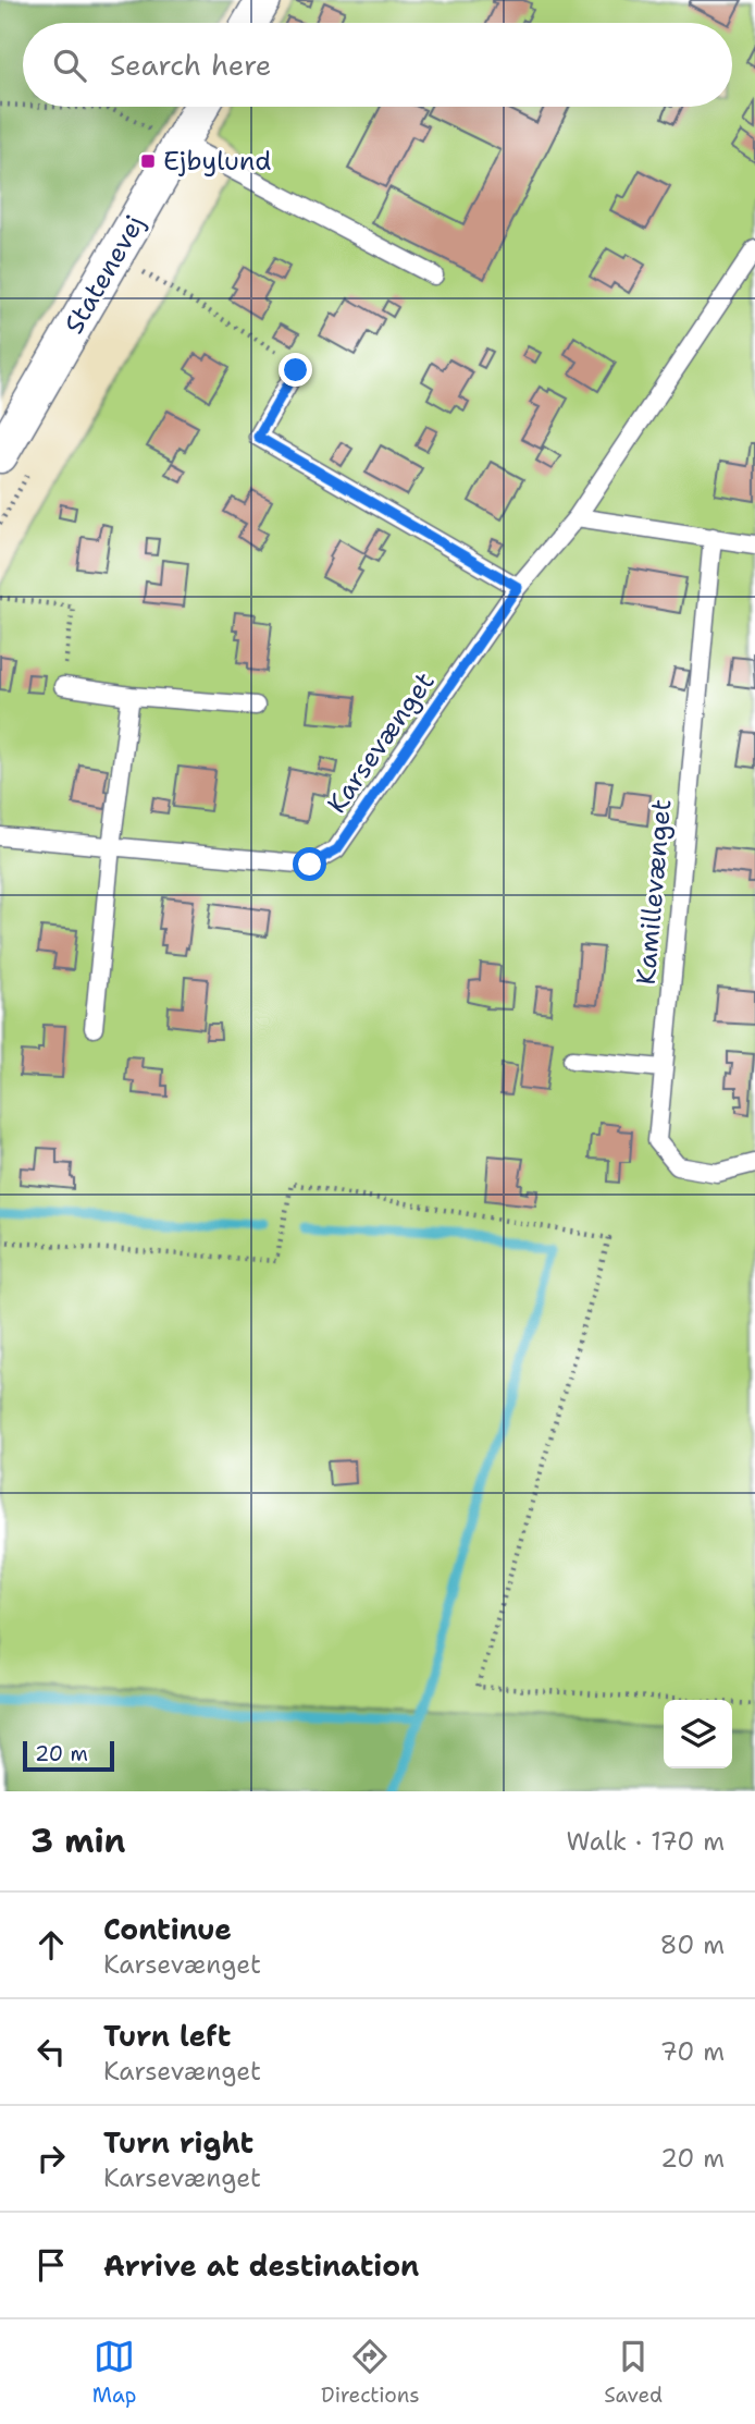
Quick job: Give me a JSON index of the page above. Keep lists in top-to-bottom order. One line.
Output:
{"streets":{"street":["Statenevej"],"lane":["Karsevænget","Kamillevænget"]},"places":{"transit":["Ejbylund"]},"scale_bar":"20 m","page":{"search":"Search here","scale":"20 m","heading":["3 min","Walk · 170 m"],"list":[["Continue","Karsevænget","80 m"],["Turn left","Karsevænget","70 m"],["Turn right","Karsevænget","20 m"],"Arrive at destination"],"nav":["Map","Directions","Saved"]}}
